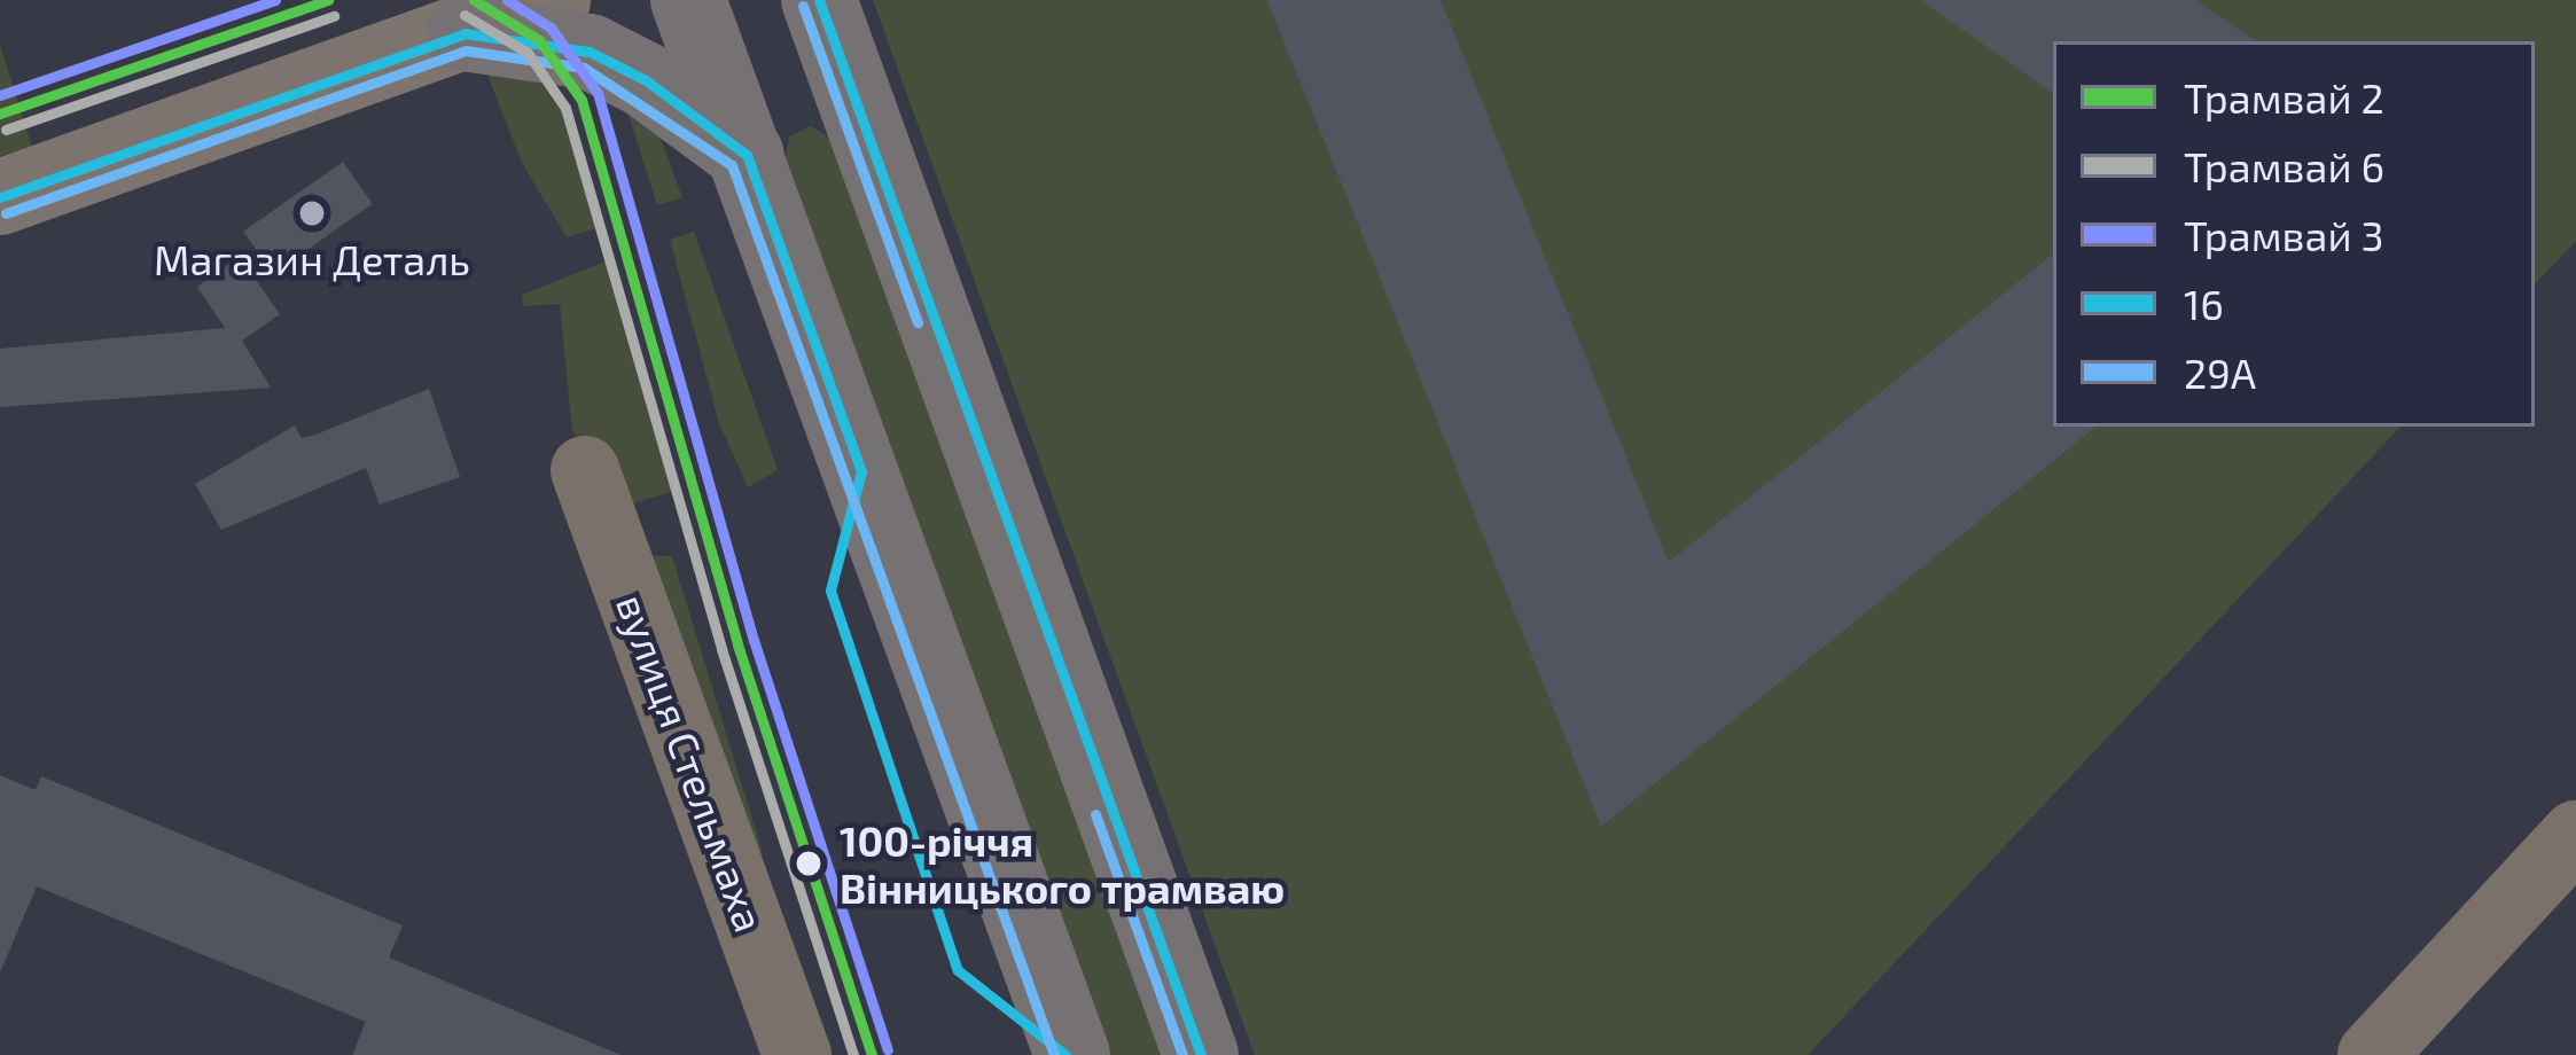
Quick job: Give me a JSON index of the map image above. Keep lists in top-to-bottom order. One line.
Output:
{"streets":{"street":["вулиця Стельмаха"]},"places":["Магазин Деталь","100-річчя Вінницького трамваю"],"lines":["tram line 2","tram line 3","transit line 16","transit line 29А","tram line 6"],"legend":["Трамвай 2","Трамвай 6","Трамвай 3","16","29А"]}
